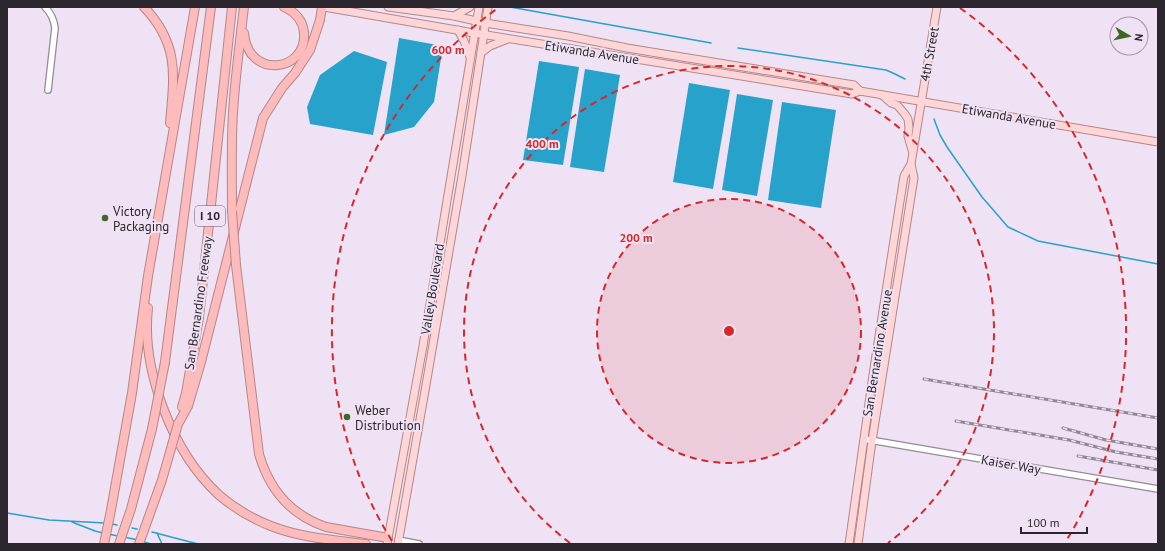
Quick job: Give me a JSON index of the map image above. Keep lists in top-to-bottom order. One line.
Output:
{"streets":{"highway":["I 10","San Bernardino Freeway"],"main road":["Etiwanda Avenue","4th Street","Valley Boulevard","San Bernardino Avenue"],"street":["Kaiser Way"]},"crossings":[["Etiwanda Avenue","4th Street"],["Etiwanda Avenue","Valley Boulevard"],["Etiwanda Avenue","San Bernardino Avenue"],["4th Street","San Bernardino Avenue"],["San Bernardino Avenue","Kaiser Way"]],"places":["Victory Packaging","Weber Distribution"],"scale_bar":"100 m","north":"right","rings":["600 m","400 m","200 m"]}
